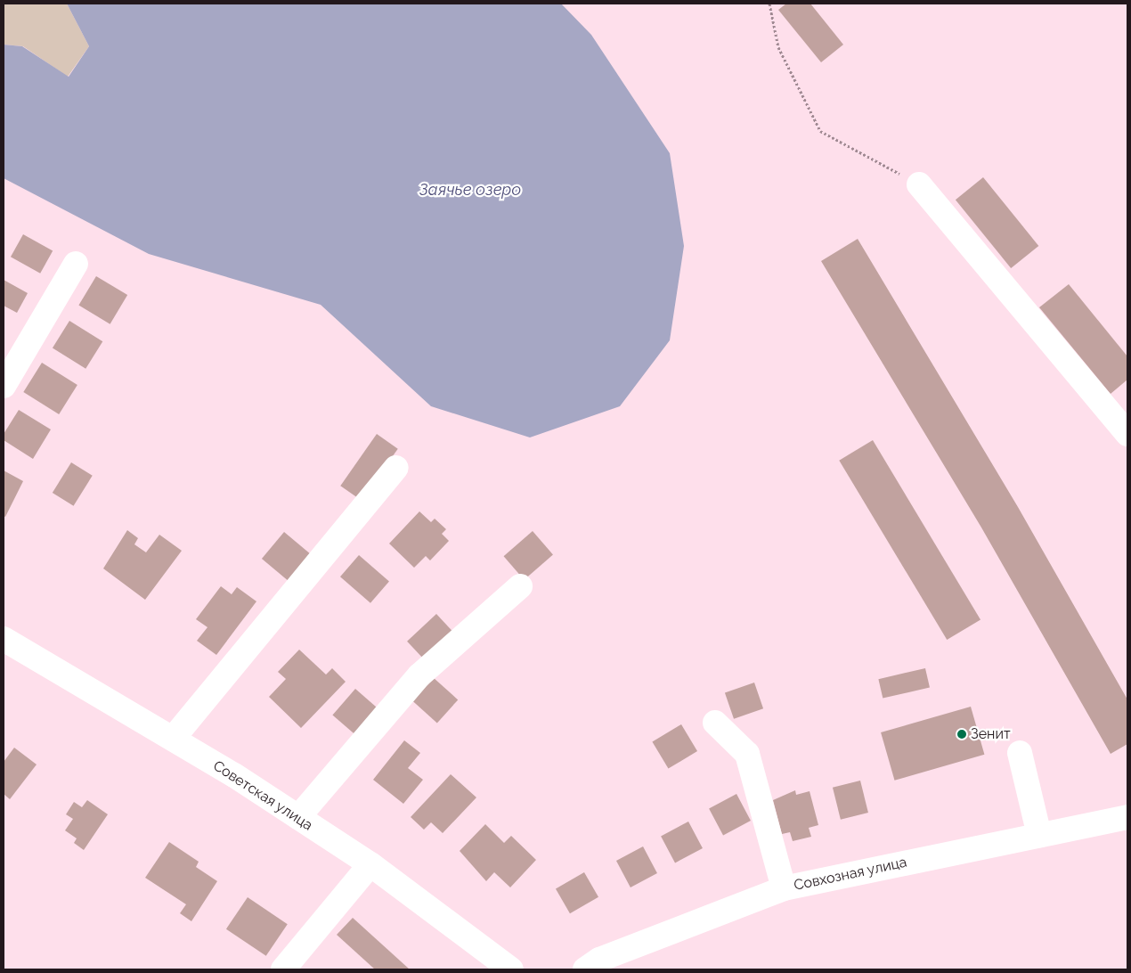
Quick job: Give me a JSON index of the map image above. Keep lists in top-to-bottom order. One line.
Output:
{"streets":{"street":["Советская улица","Совхозная улица"]},"water":["Заячье озеро"],"places":["Зенит"]}
